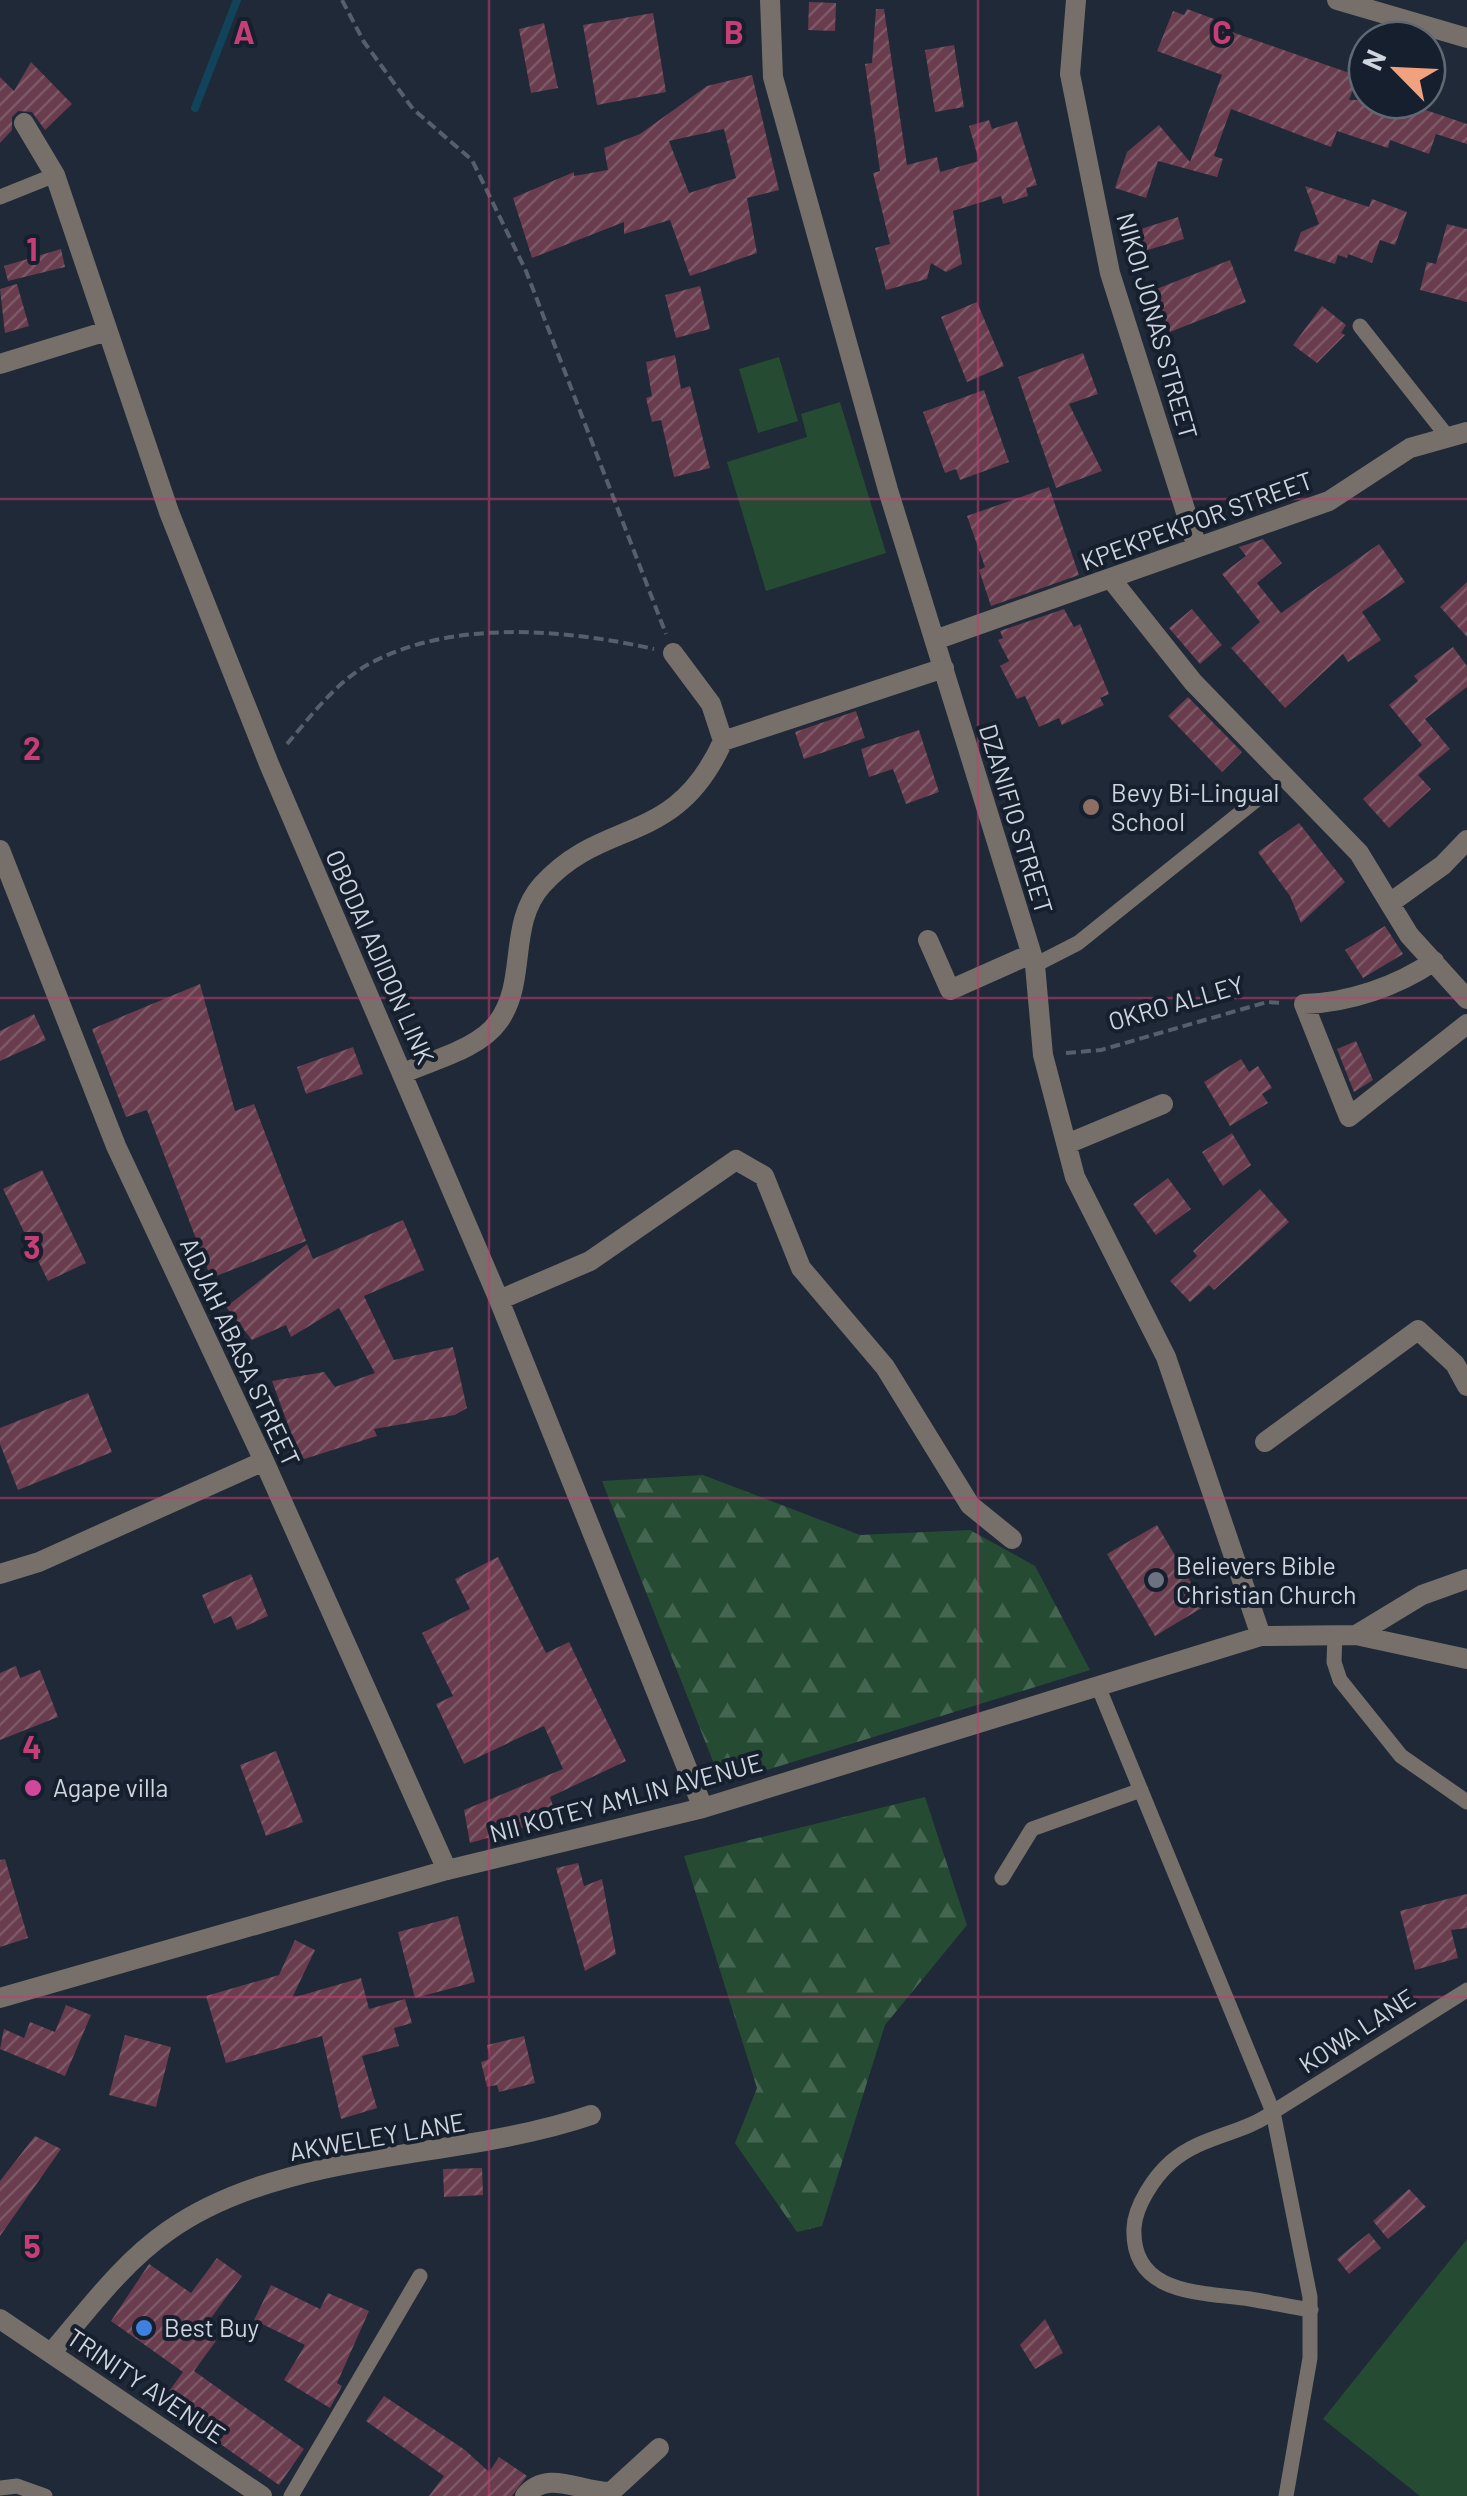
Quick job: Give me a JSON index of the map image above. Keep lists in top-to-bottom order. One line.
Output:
{"streets":{"street":["NIKOI JONAS STREET","KPEKPEKPOR STREET","DZANIFIO STREET","OBODAI ADIDON LINK","ADJAH ABASA STREET","NII KOTEY AMLIN AVENUE","AKWELEY LANE","TRINITY AVENUE"],"lane":["KOWA LANE"],"path":["OKRO ALLEY"]},"crossings":[["NIKOI JONAS STREET","KPEKPEKPOR STREET"],["KPEKPEKPOR STREET","DZANIFIO STREET"],["DZANIFIO STREET","OKRO ALLEY"],["DZANIFIO STREET","NII KOTEY AMLIN AVENUE"],["OBODAI ADIDON LINK","NII KOTEY AMLIN AVENUE"],["ADJAH ABASA STREET","NII KOTEY AMLIN AVENUE"],["AKWELEY LANE","TRINITY AVENUE"]],"places":["Bevy Bi-Lingual School","Believers Bible Christian Church","Agape villa","Best Buy"],"north":"top left","grid":{"columns":["A","B","C"],"rows":["1","2","3","4","5"]}}
